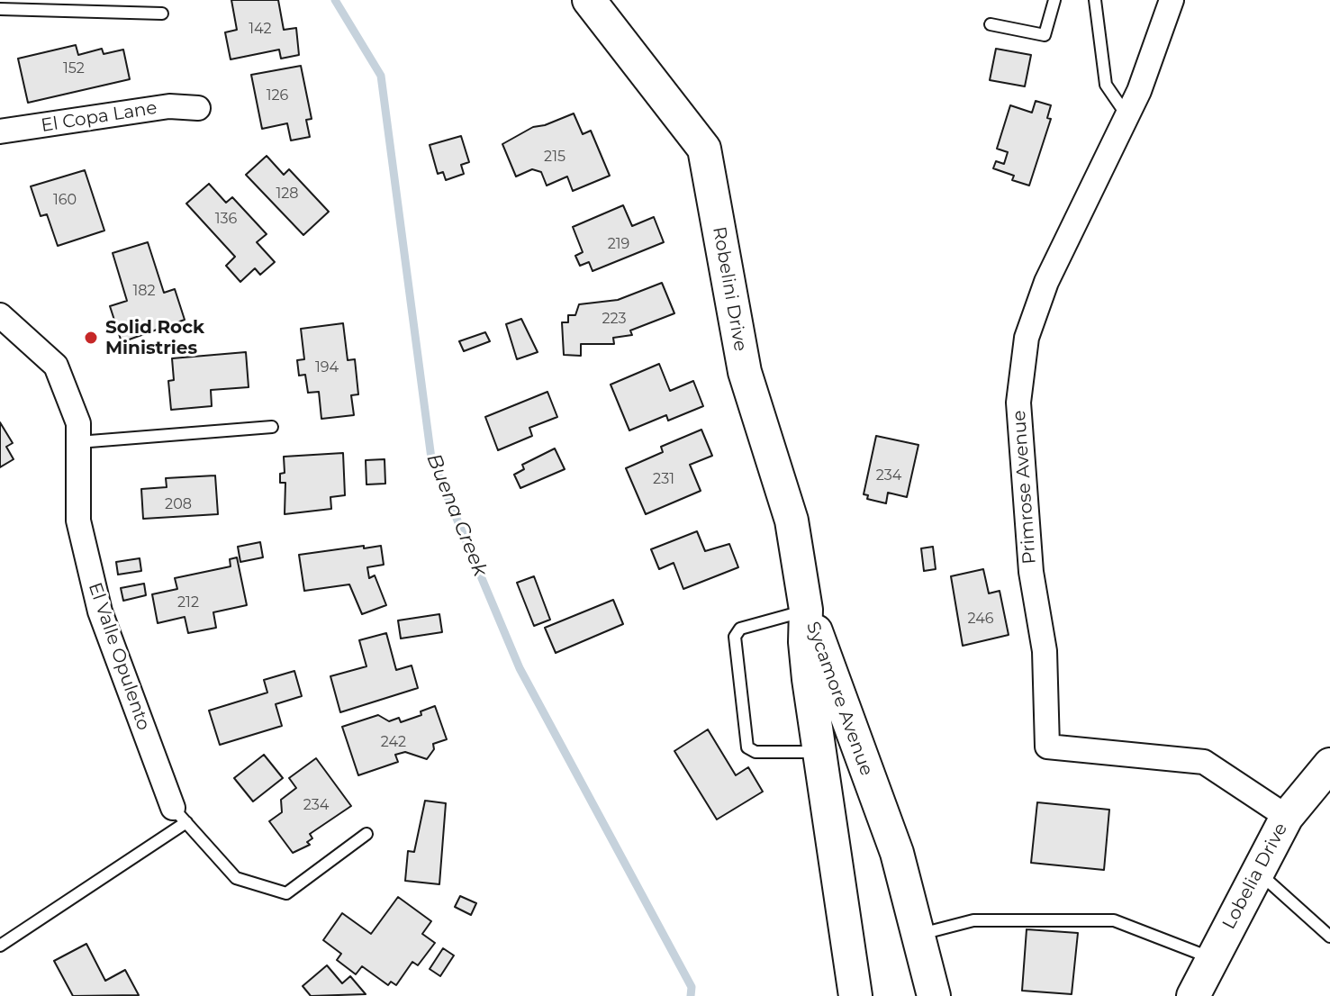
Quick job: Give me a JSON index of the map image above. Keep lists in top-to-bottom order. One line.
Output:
{"streets":{"main road":["Robelini Drive","Sycamore Avenue","Lobelia Drive"],"street":["El Copa Lane","Primrose Avenue","El Valle Opulento"]},"crossings":[["Robelini Drive","Sycamore Avenue"],["Primrose Avenue","Lobelia Drive"]],"water":["Buena Creek"],"places":["Solid Rock Ministries"],"house_numbers":["142","152","126","215","128","160","136","219","182","223","194","234","231","208","212","246","242","234"]}
